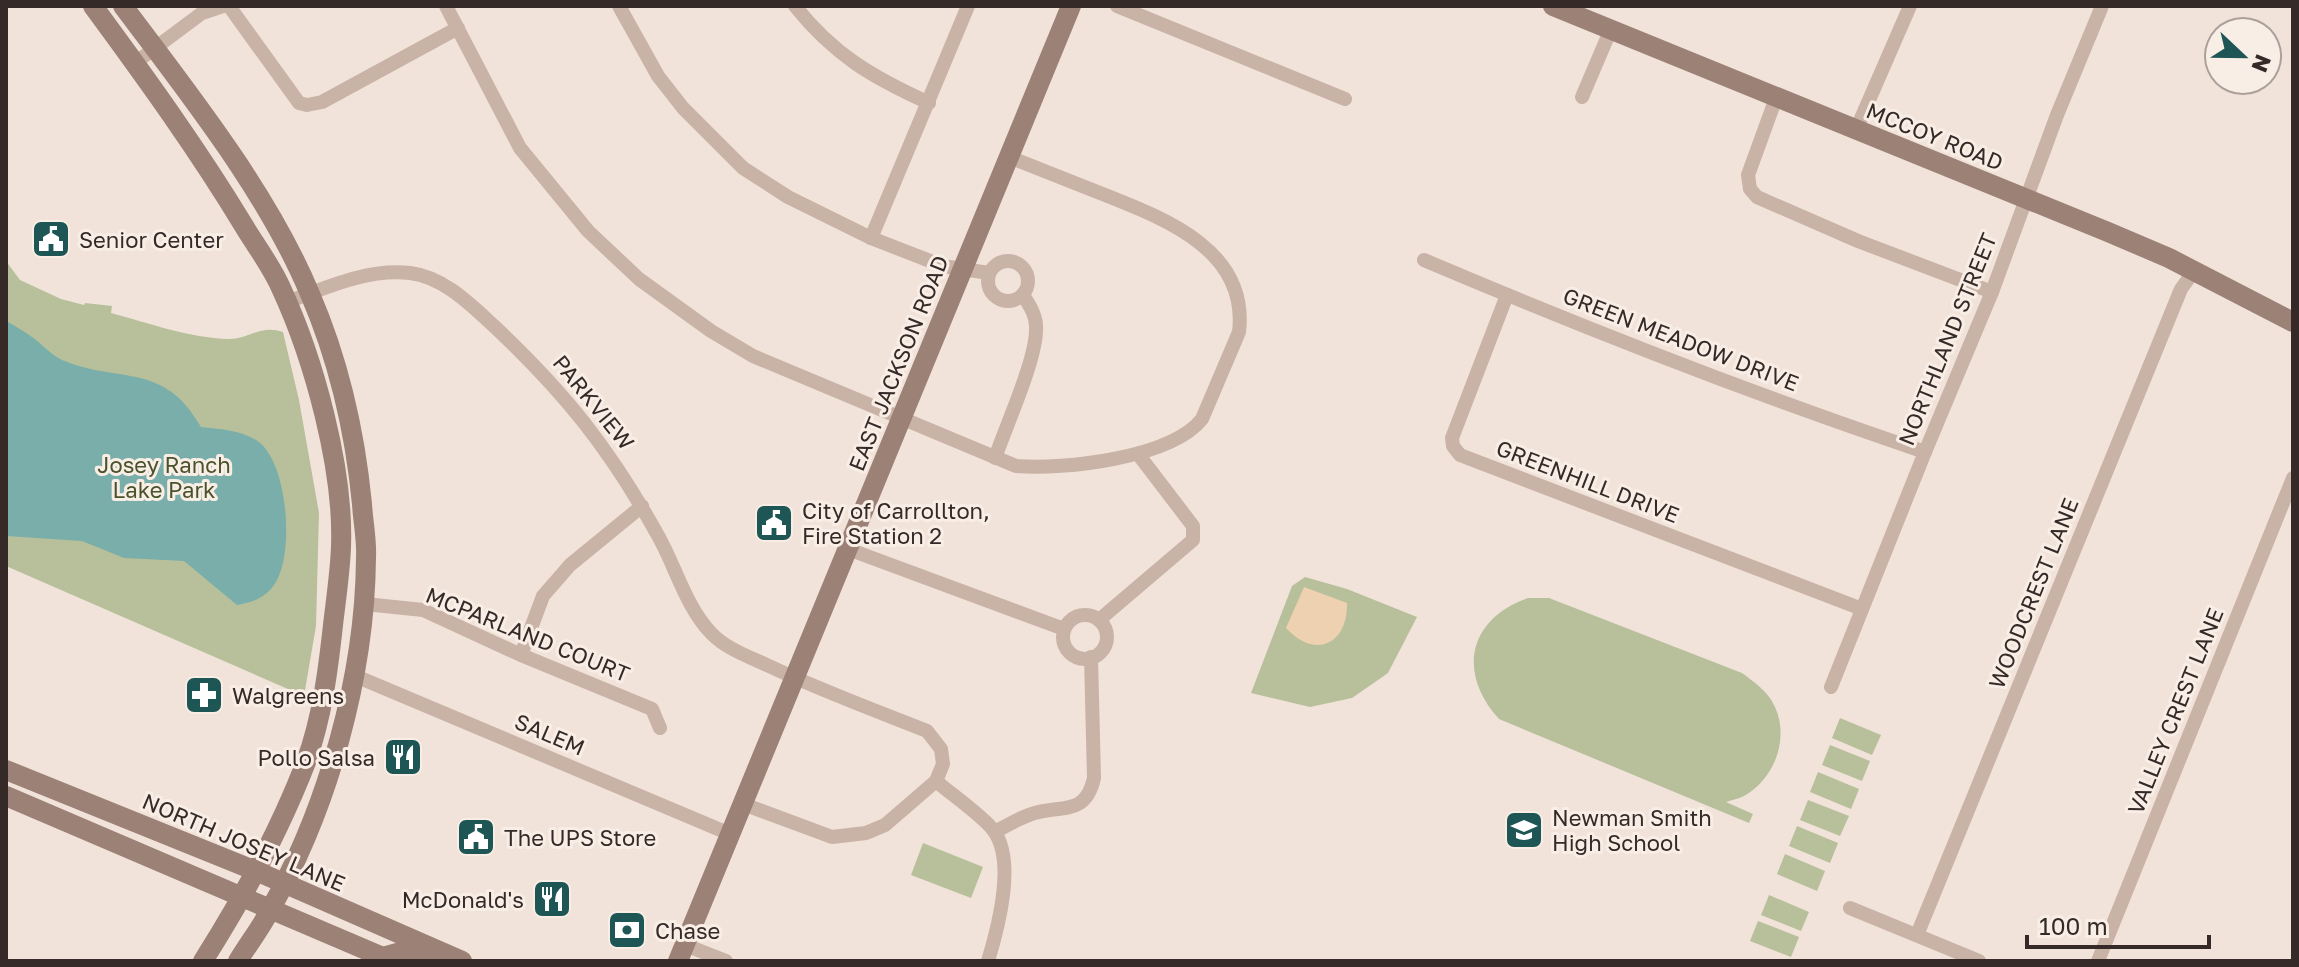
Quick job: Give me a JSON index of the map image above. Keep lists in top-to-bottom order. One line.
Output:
{"streets":{"main road":["MCCOY ROAD","EAST JACKSON ROAD","NORTH JOSEY LANE"],"street":["GREEN MEADOW DRIVE","NORTHLAND STREET","PARKVIEW","GREENHILL DRIVE","WOODCREST LANE","MCPARLAND COURT","VALLEY CREST LANE","SALEM"]},"crossings":[["MCCOY ROAD","NORTHLAND STREET"],["MCCOY ROAD","WOODCREST LANE"],["GREEN MEADOW DRIVE","NORTHLAND STREET"],["GREEN MEADOW DRIVE","GREENHILL DRIVE"],["NORTHLAND STREET","GREENHILL DRIVE"],["EAST JACKSON ROAD","PARKVIEW"],["EAST JACKSON ROAD","SALEM"]],"parks":["Josey Ranch Lake Park"],"places":{"public building":["Senior Center","City of Carrollton, Fire Station 2","The UPS Store"],"pharmacy":["Walgreens"],"restaurant":["Pollo Salsa","McDonald's"],"school or university":["Newman Smith High School"],"bank":["Chase"]},"scale_bar":"100 m","north":"right"}
